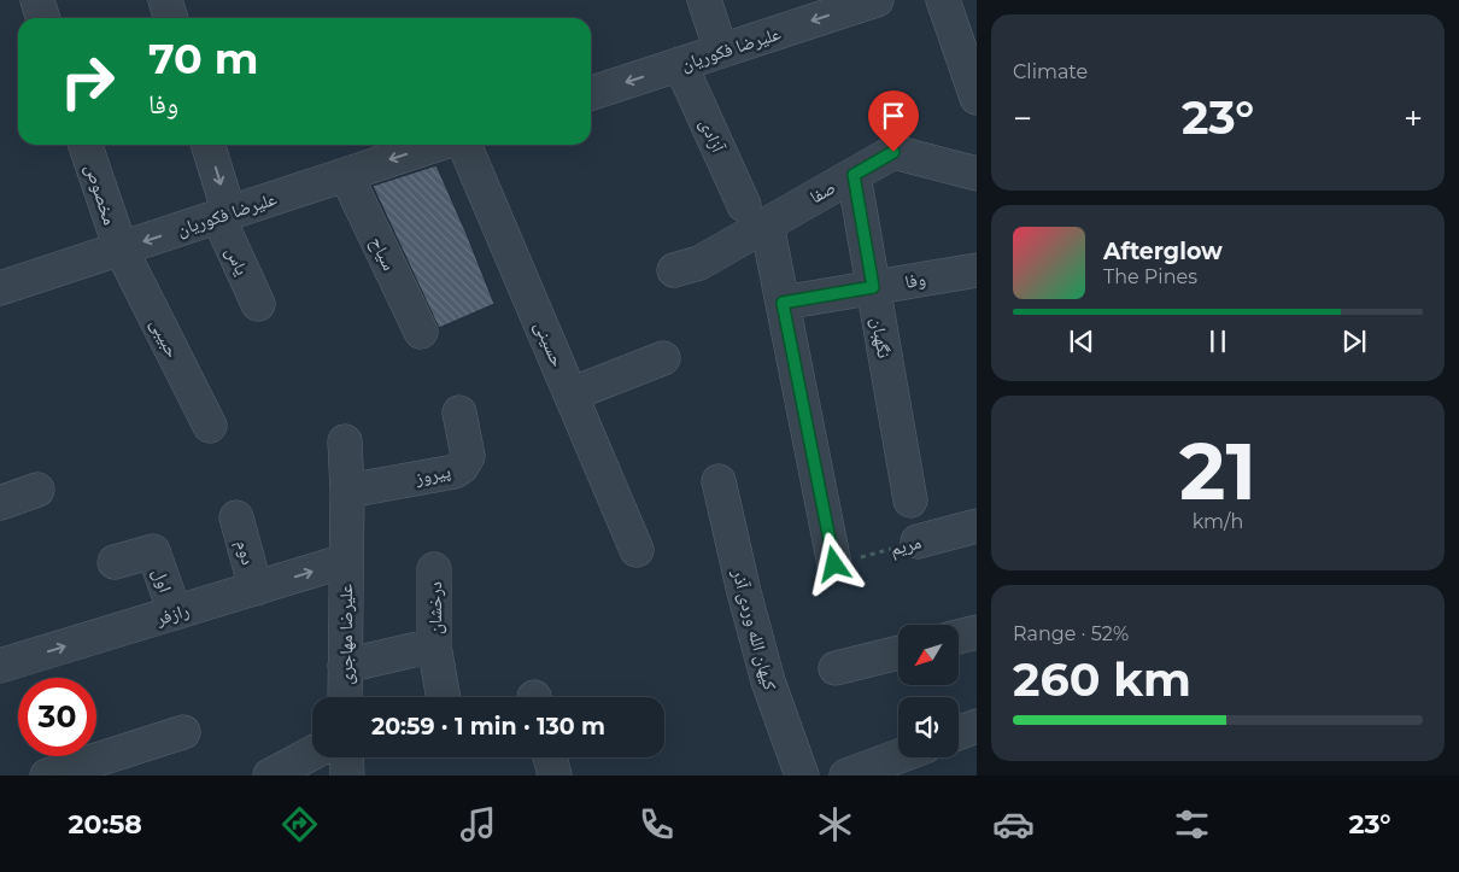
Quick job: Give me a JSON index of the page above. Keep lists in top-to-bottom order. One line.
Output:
{"streets":{"street":["علیرضا فکوریان","آزادی","صفا","مخصوص","سیاح","یاس","وفا","حبیبی","نگهبان","حسینی","پیروز","مریم","دوم","اول","درخشان","رازفر","کیهان الله وردی آذر","علیرضا مهاجری"]},"crossings":[["علیرضا فکوریان","آزادی"],["علیرضا فکوریان","مخصوص"],["علیرضا فکوریان","سیاح"],["علیرضا فکوریان","یاس"],["علیرضا فکوریان","حبیبی"],["آزادی","صفا"],["آزادی","وفا"],["آزادی","مریم"],["صفا","نگهبان"],["مخصوص","حبیبی"],["وفا","نگهبان"],["دوم","رازفر"],["اول","رازفر"],["درخشان","علیرضا مهاجری"],["رازفر","علیرضا مهاجری"]],"one_way":["علیرضا فکوریان","یاس"],"north":"bottom left","page":{"tile":["Climate",["21","km/h"],["Range · 52%","260 km"]],"turn":["70 m","وفا"],"heat":["−","23°","+"],"song":["Afterglow","The Pines"],"limit":"30","trip":"20:59 · 1 min · 130 m","tabs":["20:58","23°"]}}
